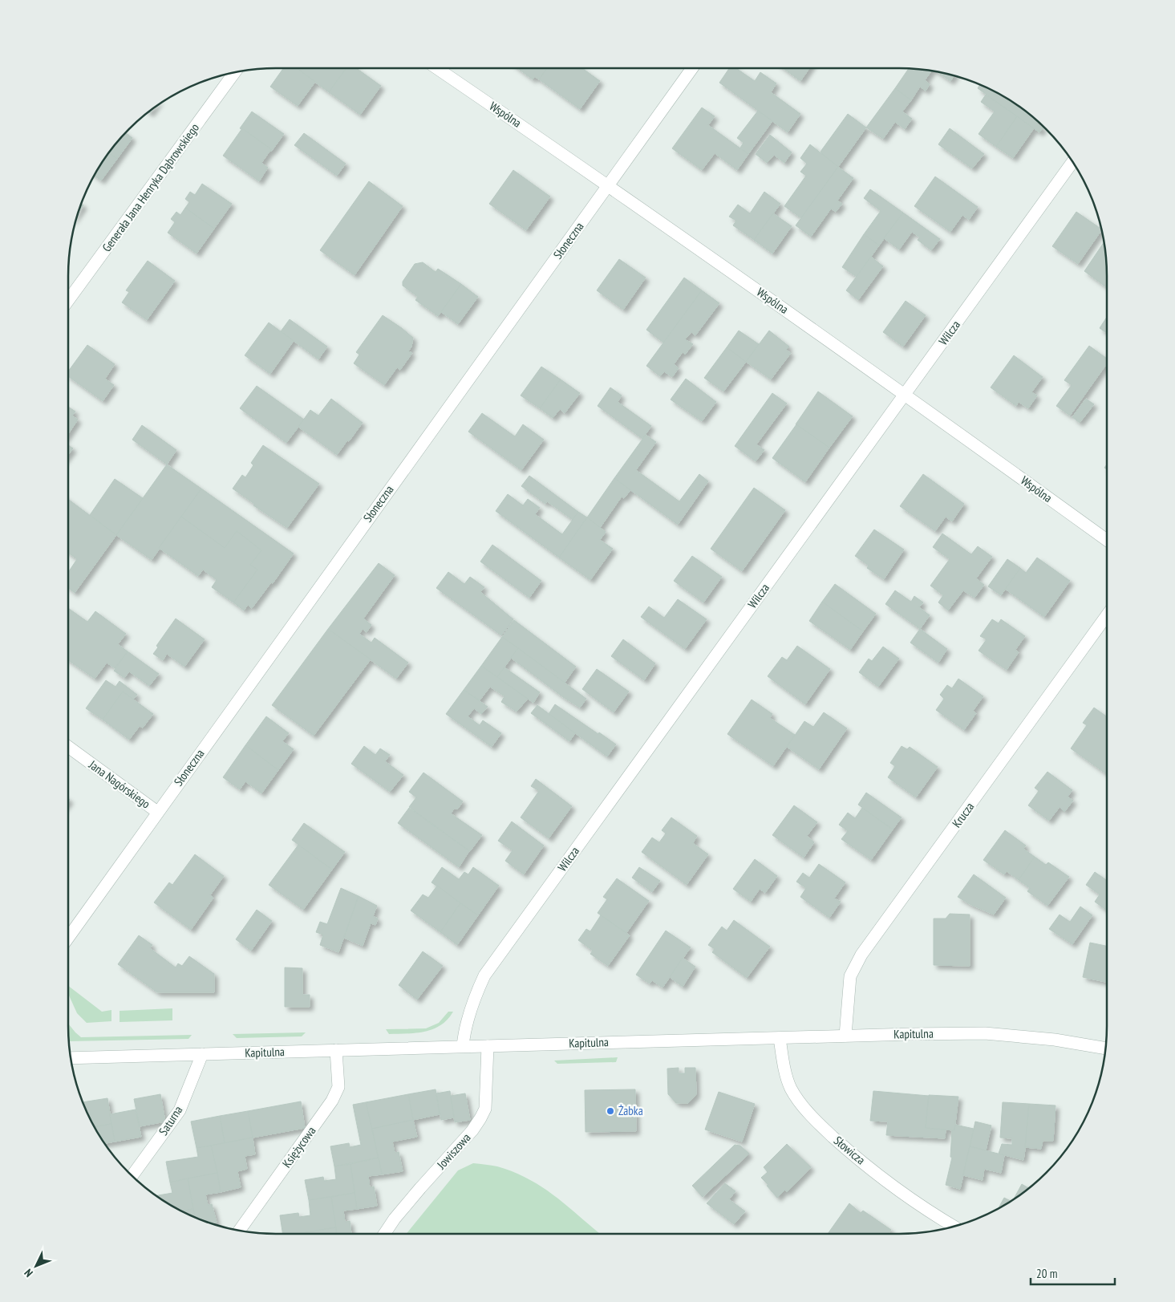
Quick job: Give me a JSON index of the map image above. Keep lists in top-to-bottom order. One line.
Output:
{"streets":{"street":["Wspólna","Generała Jana Henryka Dąbrowskiego","Słoneczna","Wilcza","Jana Nagórskiego","Krucza","Kapitulna","Saturna","Księżycowa","Słowicza","Jowiszowa"]},"crossings":[["Wspólna","Słoneczna"],["Wspólna","Wilcza"],["Słoneczna","Jana Nagórskiego"],["Wilcza","Kapitulna"],["Krucza","Kapitulna"],["Kapitulna","Saturna"],["Kapitulna","Księżycowa"],["Kapitulna","Słowicza"],["Kapitulna","Jowiszowa"]],"places":["Żabka"],"scale_bar":"20 m","north":"bottom left"}
